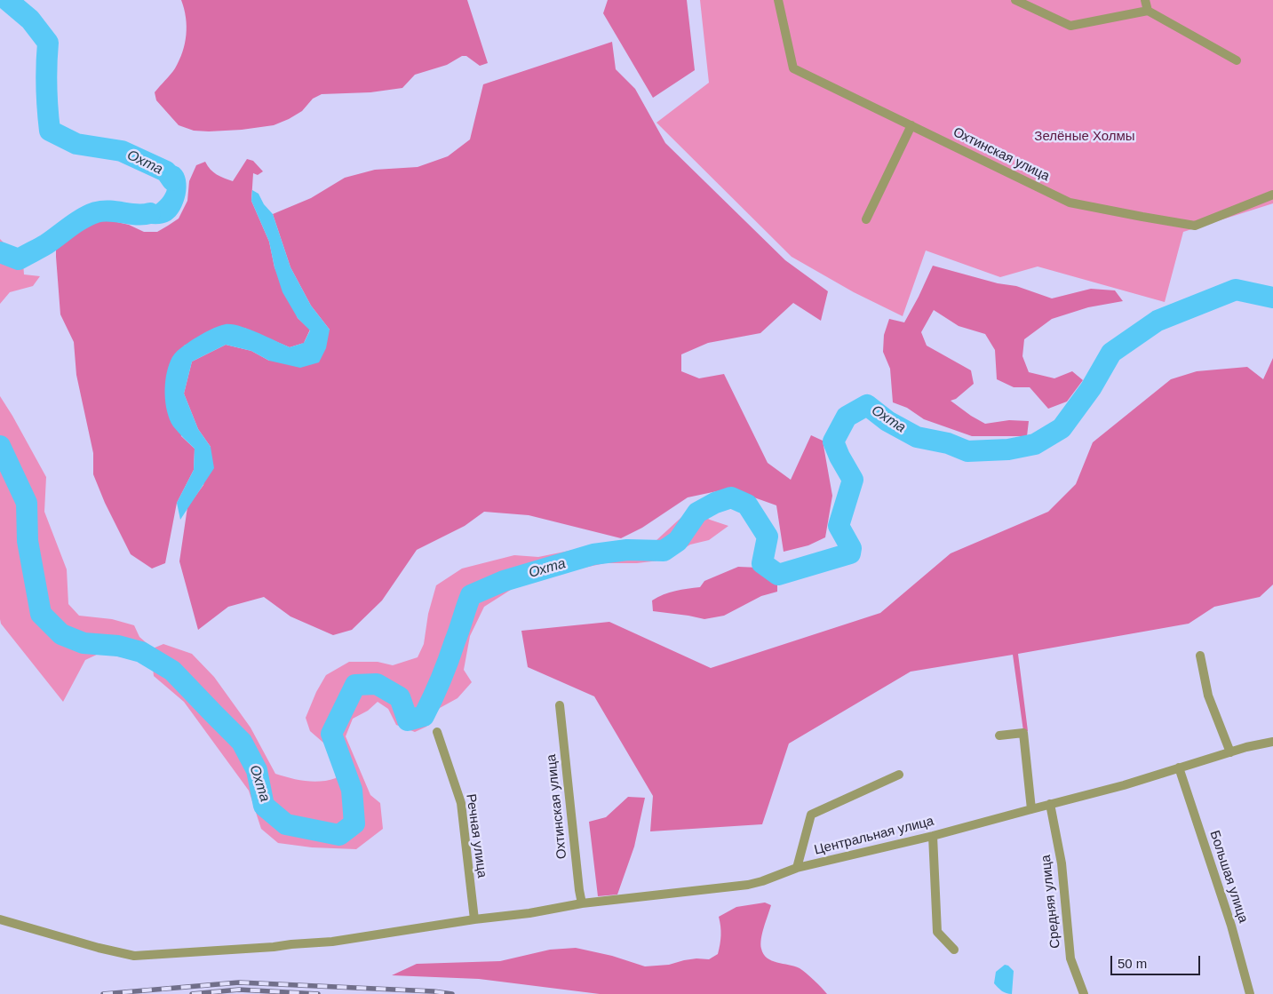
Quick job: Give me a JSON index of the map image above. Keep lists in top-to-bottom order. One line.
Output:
{"streets":{"street":["Охтинская улица","Речная улица","Центральная улица","Большая улица","Средняя улица"]},"crossings":[["Охтинская улица","Центральная улица"],["Речная улица","Центральная улица"],["Центральная улица","Большая улица"],["Центральная улица","Средняя улица"]],"water":["Охта"],"parks":["Зелёные Холмы"],"scale_bar":"50 m"}
